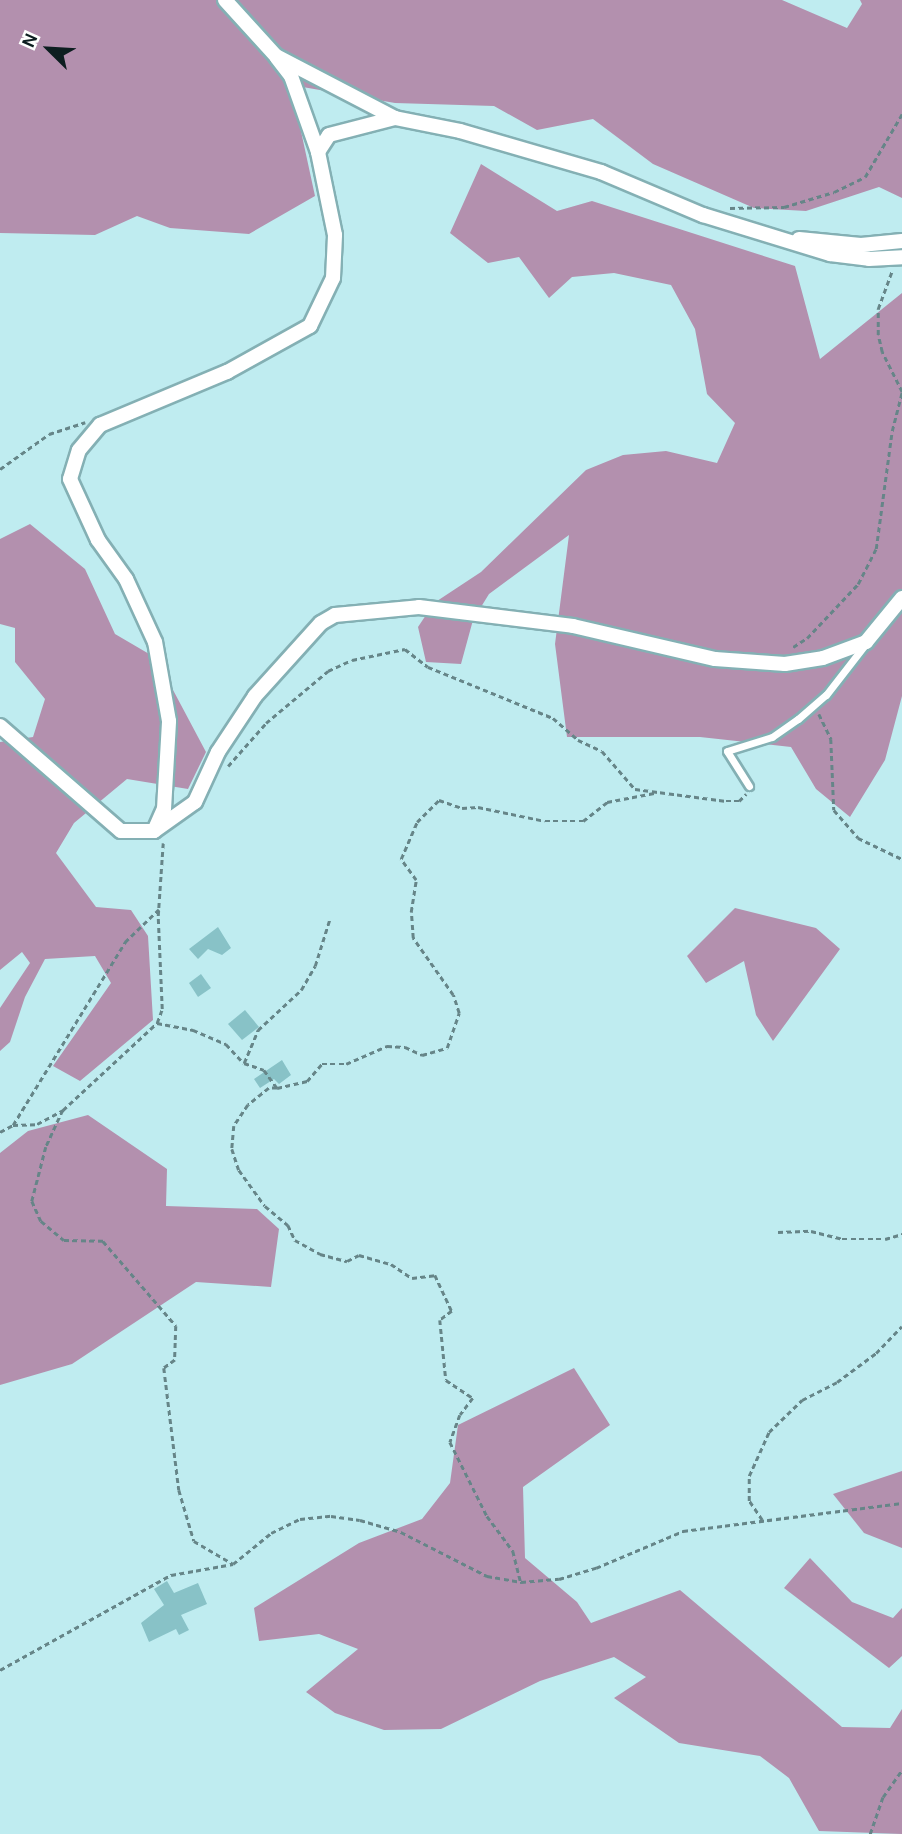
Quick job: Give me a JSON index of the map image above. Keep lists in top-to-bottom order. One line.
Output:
{"north":"top left"}
